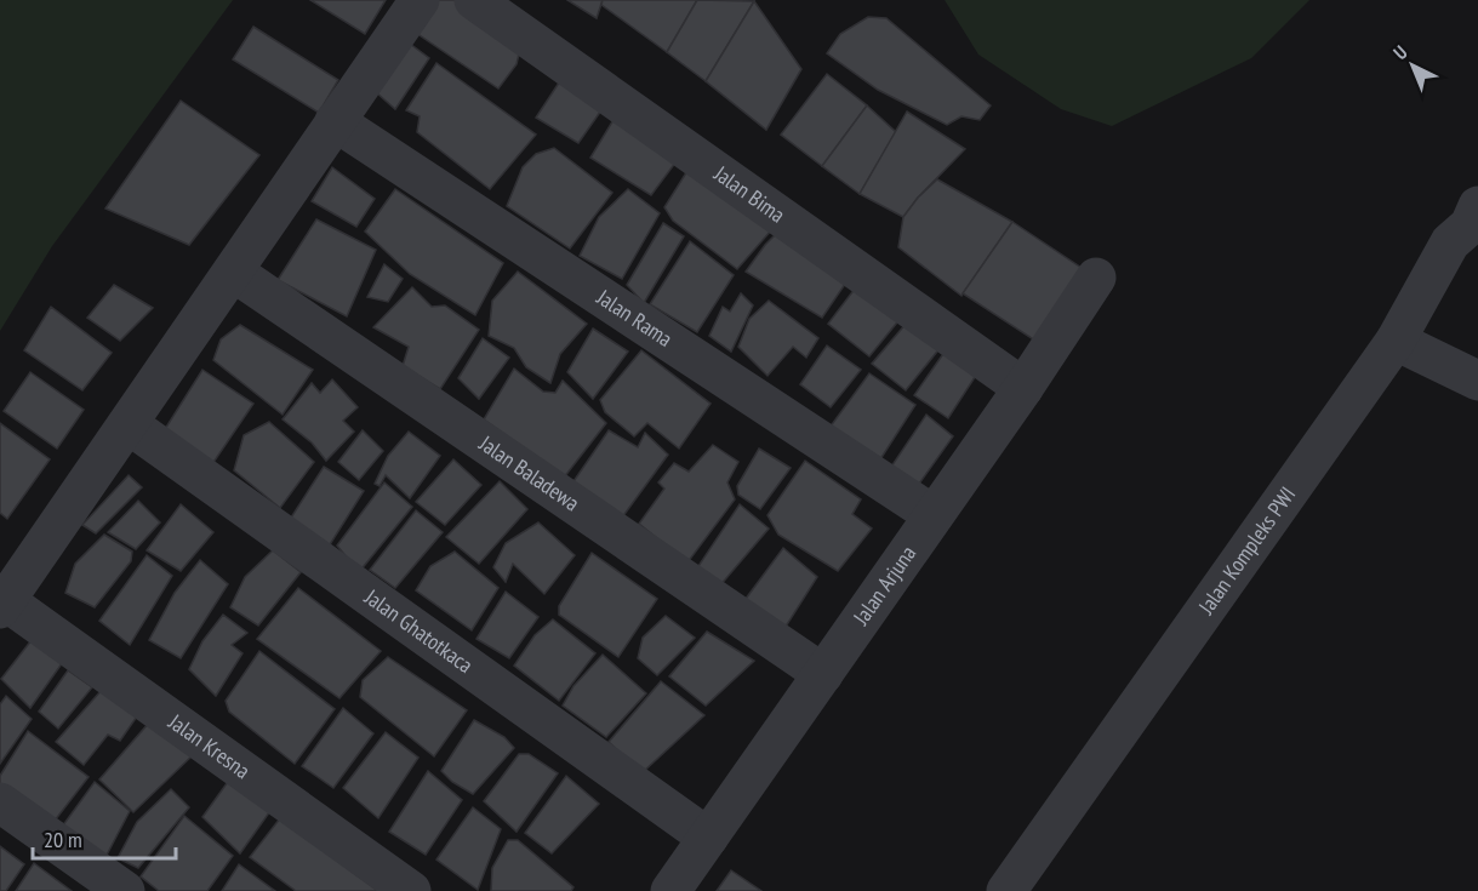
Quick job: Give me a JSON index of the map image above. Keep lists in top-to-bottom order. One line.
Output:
{"streets":{"street":["Jalan Bima","Jalan Rama","Jalan Baladewa","Jalan Kompleks PWI","Jalan Arjuna","Jalan Ghatotkaca","Jalan Kresna"]},"crossings":[["Jalan Bima","Jalan Arjuna"],["Jalan Rama","Jalan Arjuna"],["Jalan Baladewa","Jalan Arjuna"],["Jalan Arjuna","Jalan Ghatotkaca"]],"scale_bar":"20 m","north":"top left"}
